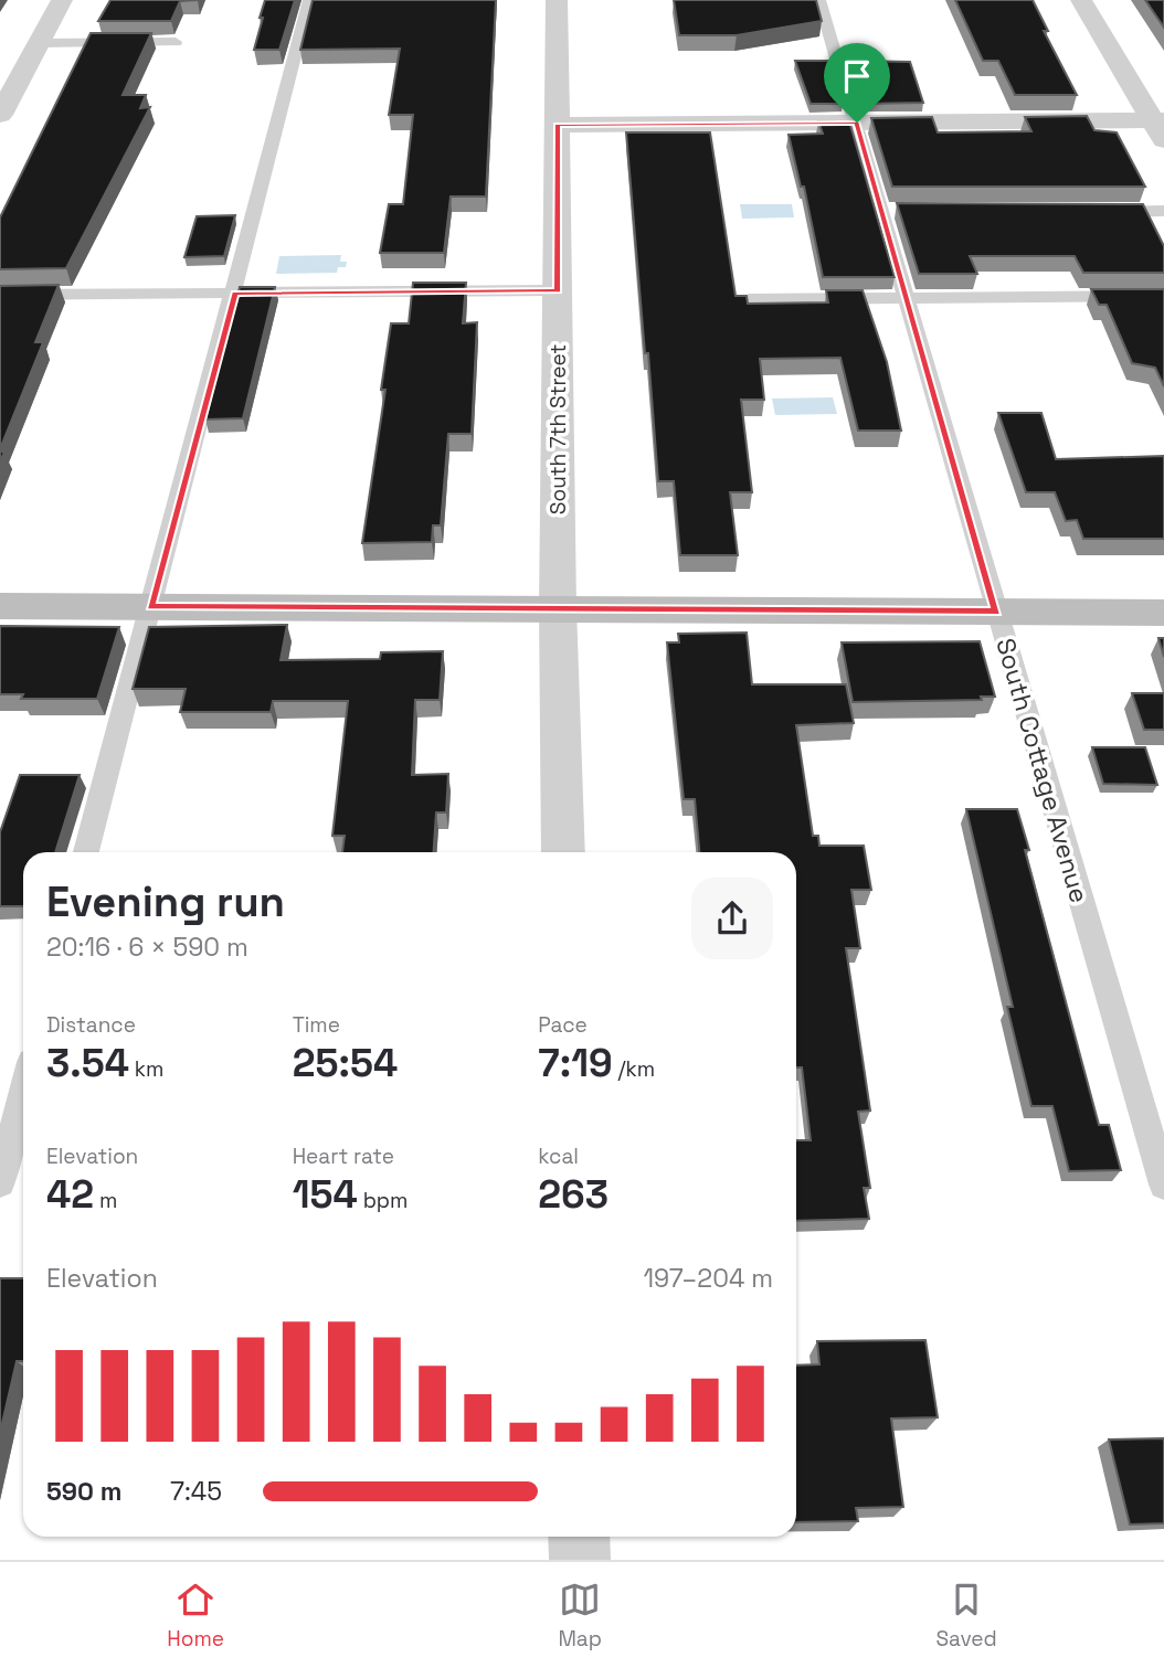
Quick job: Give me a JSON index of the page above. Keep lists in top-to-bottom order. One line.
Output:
{"streets":{"street":["South 7th Street"],"lane":["South Cottage Avenue"]},"page":{"heading":["Evening run","20:16 · 6 × 590 m"],"stats":[["Distance","3.54 km"],["Time","25:54"],["Pace","7:19 /km"],["Elevation","42 m"],["Heart rate","154 bpm"],["kcal","263"]],"chart":["Elevation","197–204 m"],"list":[{"name":"590 m","note":"7:45"}],"tabs":["Home","Map","Saved"]}}
